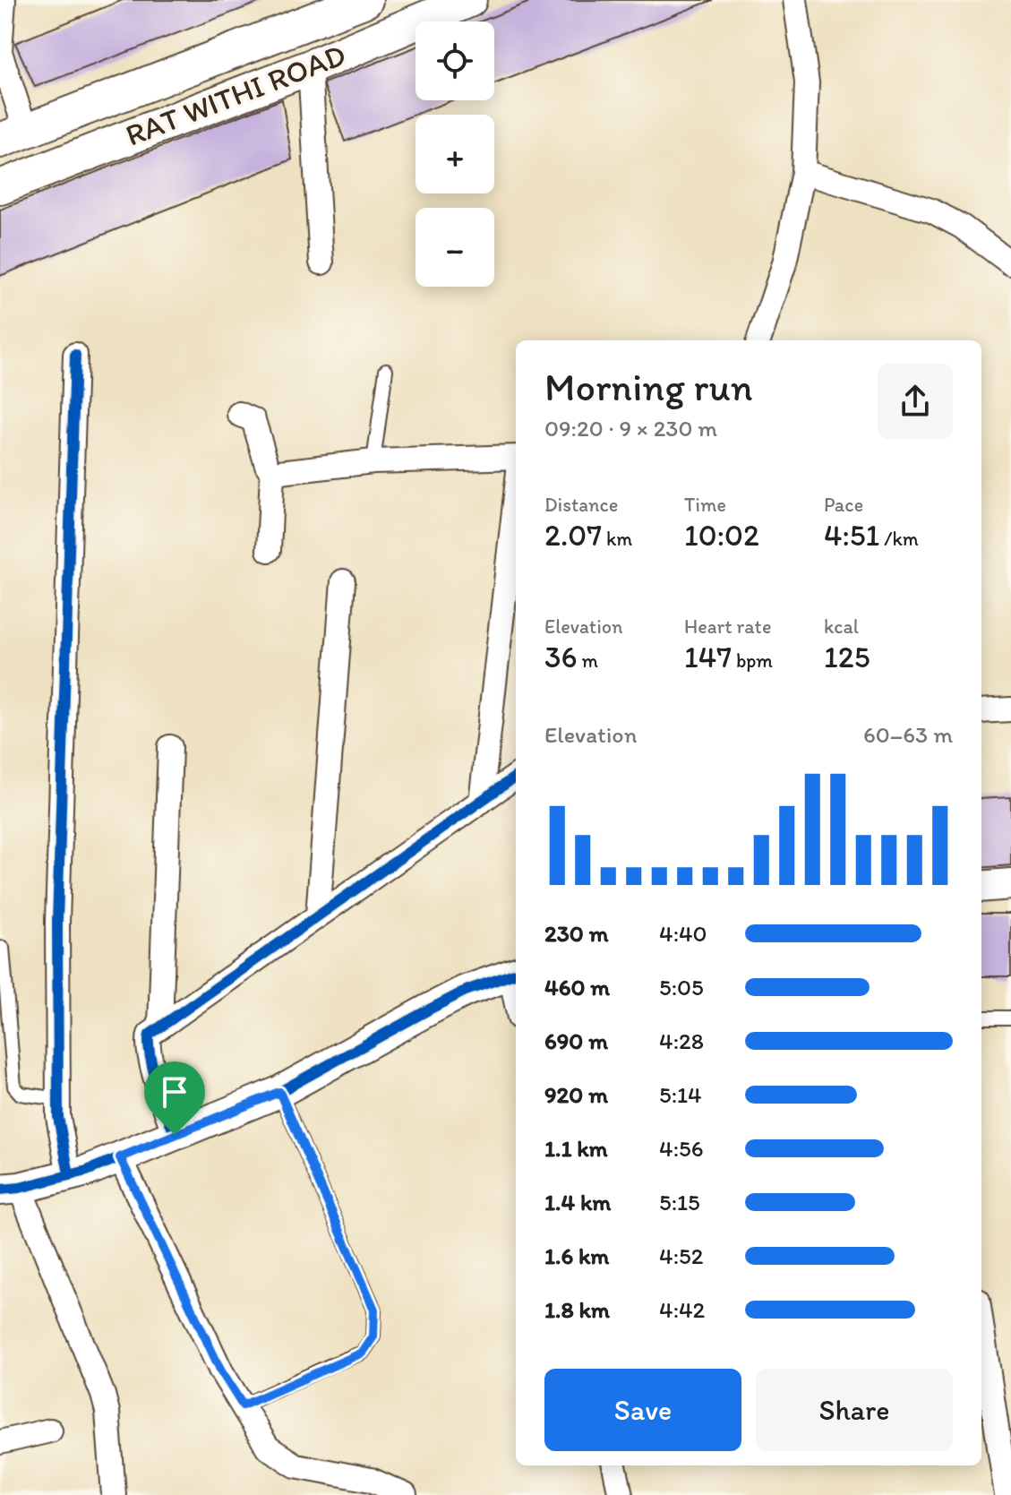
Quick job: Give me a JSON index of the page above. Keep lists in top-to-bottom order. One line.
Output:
{"streets":{"main road":["RAT WITHI ROAD"]},"page":{"map_buttons":["+","−"],"heading":["Morning run","09:20 · 9 × 230 m"],"stats":[["Distance","2.07 km"],["Time","10:02"],["Pace","4:51 /km"],["Elevation","36 m"],["Heart rate","147 bpm"],["kcal","125"]],"chart":["Elevation","60–63 m"],"list":[{"name":"230 m","note":"4:40"},{"name":"460 m","note":"5:05"},{"name":"690 m","note":"4:28"},{"name":"920 m","note":"5:14"},{"name":"1.1 km","note":"4:56"},{"name":"1.4 km","note":"5:15"},{"name":"1.6 km","note":"4:52"},{"name":"1.8 km","note":"4:42"}],"buttons":["Save","Share"]}}
